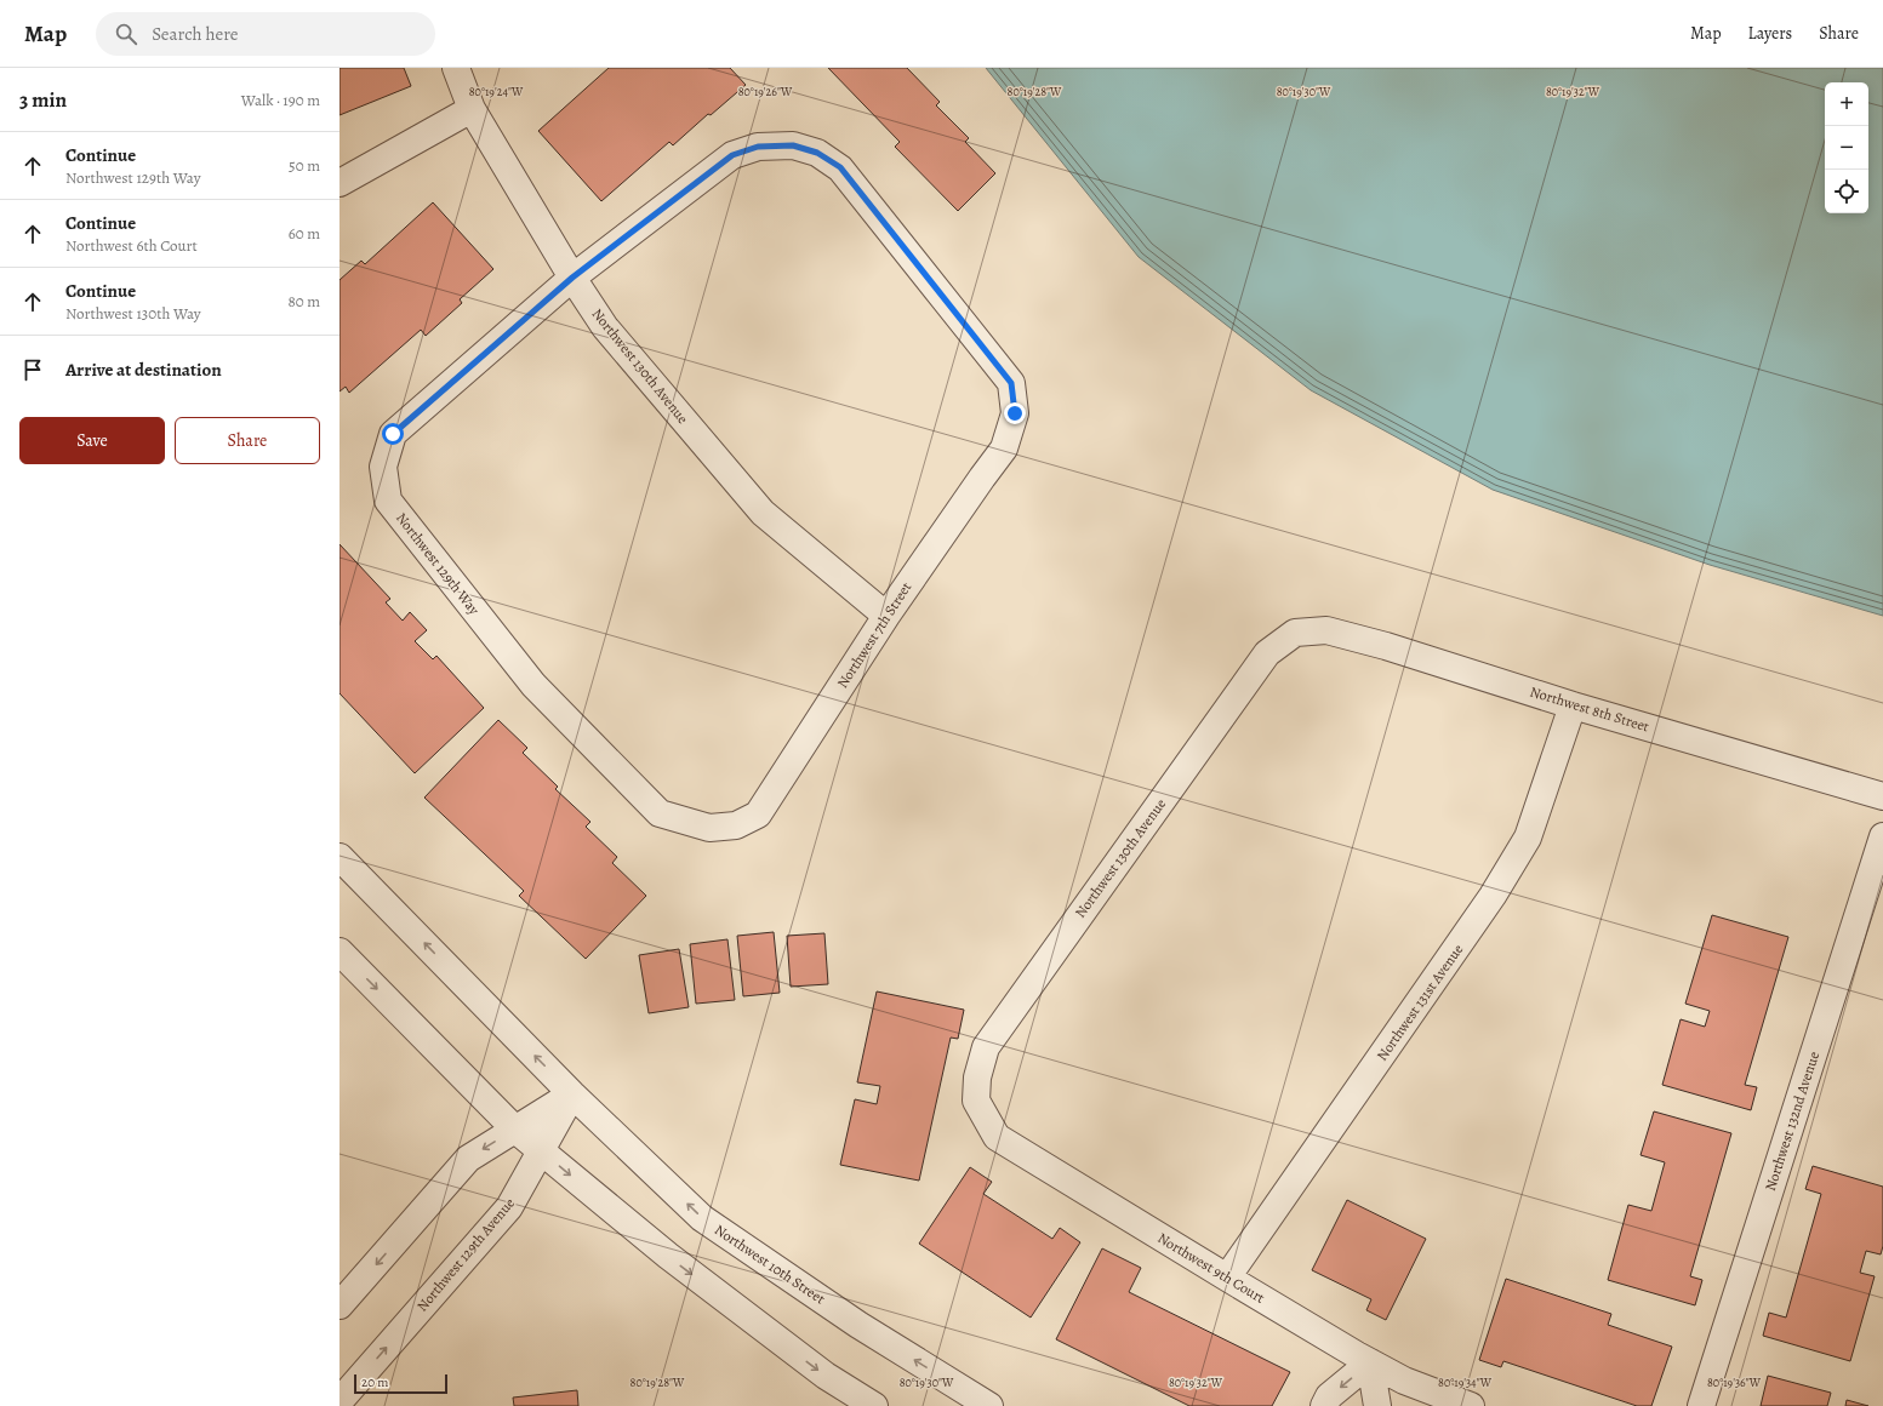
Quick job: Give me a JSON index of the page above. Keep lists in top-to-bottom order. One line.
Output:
{"streets":{"street":["Northwest 130th Avenue","Northwest 129th Way","Northwest 7th Street","Northwest 8th Street","Northwest 131st Avenue","Northwest 132nd Avenue","Northwest 129th Avenue","Northwest 10th Street","Northwest 9th Court"]},"crossings":[["Northwest 130th Avenue","Northwest 129th Way"],["Northwest 130th Avenue","Northwest 7th Street"],["Northwest 130th Avenue","Northwest 8th Street"],["Northwest 130th Avenue","Northwest 9th Court"],["Northwest 129th Way","Northwest 7th Street"],["Northwest 8th Street","Northwest 131st Avenue"],["Northwest 131st Avenue","Northwest 9th Court"],["Northwest 129th Avenue","Northwest 10th Street"]],"scale_bar":"20 m","page":{"header":"Map","search":"Search here","nav":["Map","Layers","Share"],"heading":["3 min","Walk · 190 m"],"map_buttons":["+","−"],"list":[["Continue","Northwest 129th Way","50 m"],["Continue","Northwest 6th Court","60 m"],["Continue","Northwest 130th Way","80 m"],"Arrive at destination"],"buttons":["Save","Share"],"scale":"20 m"},"coordinates":["80°19'24\"W","80°19'26\"W","80°19'28\"W","80°19'30\"W","80°19'32\"W","80°19'34\"W","80°19'36\"W"]}
